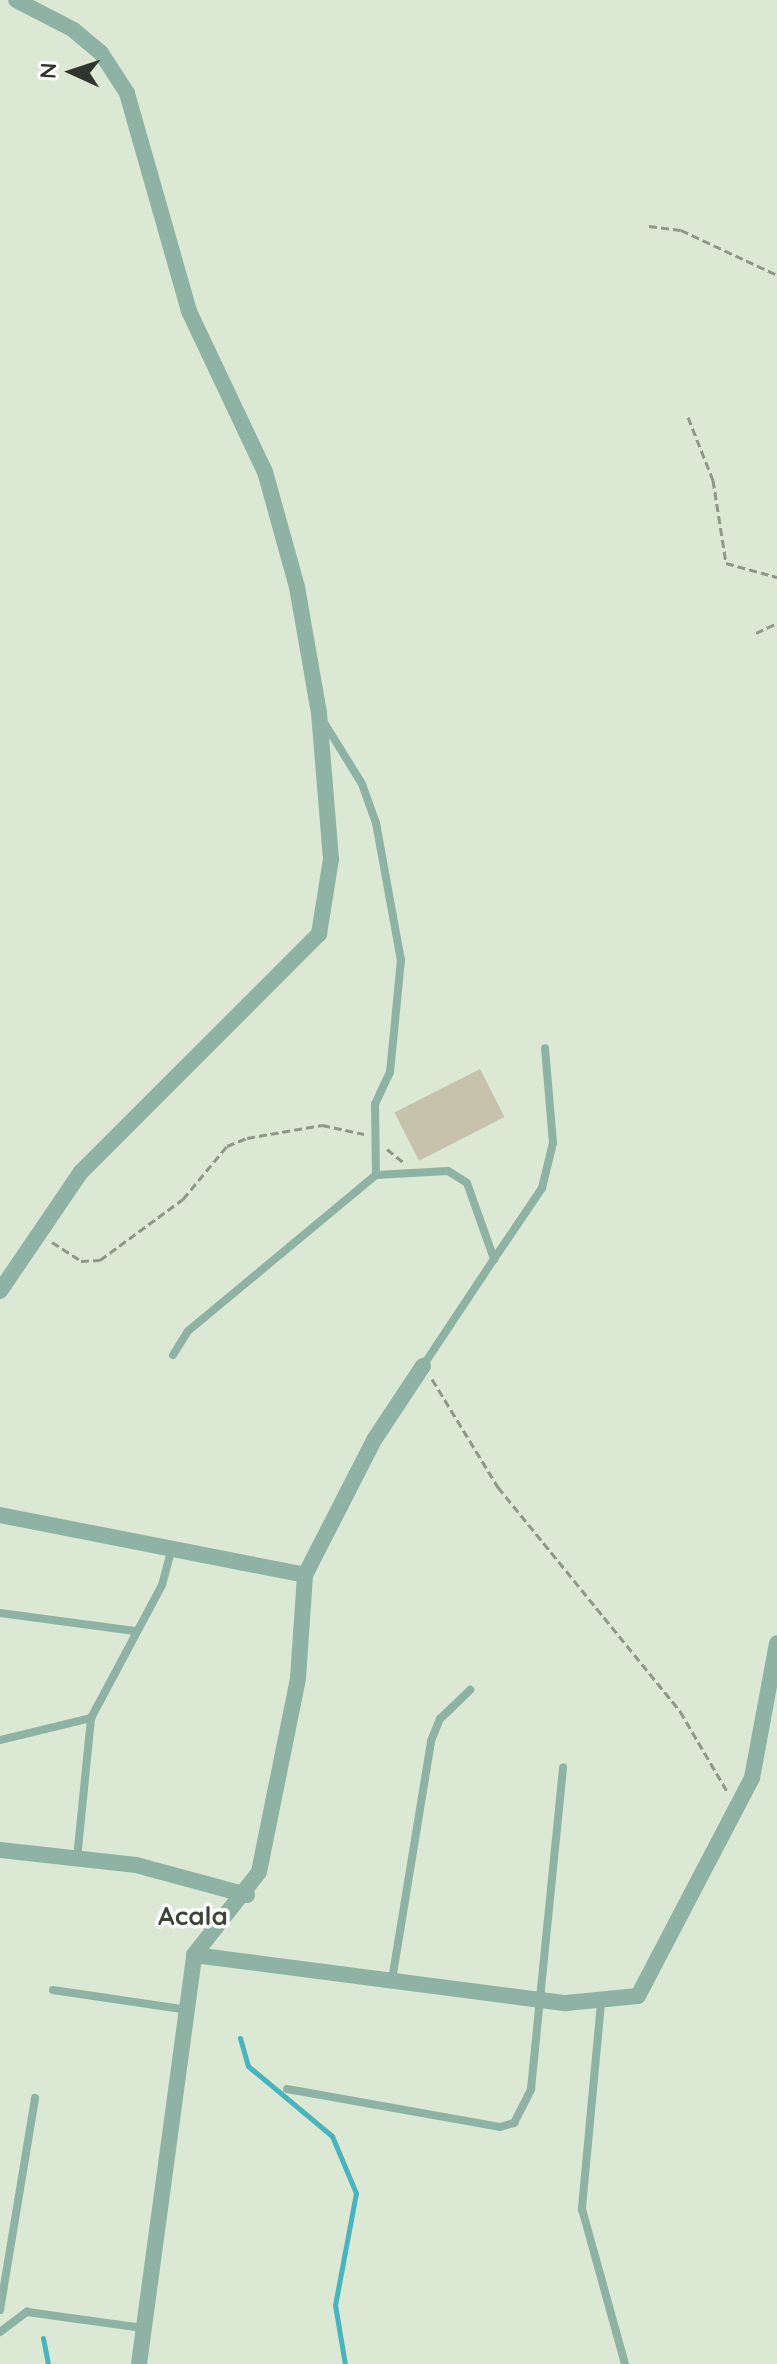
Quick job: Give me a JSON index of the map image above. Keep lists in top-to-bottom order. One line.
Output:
{"districts":["Acala"],"north":"left"}
